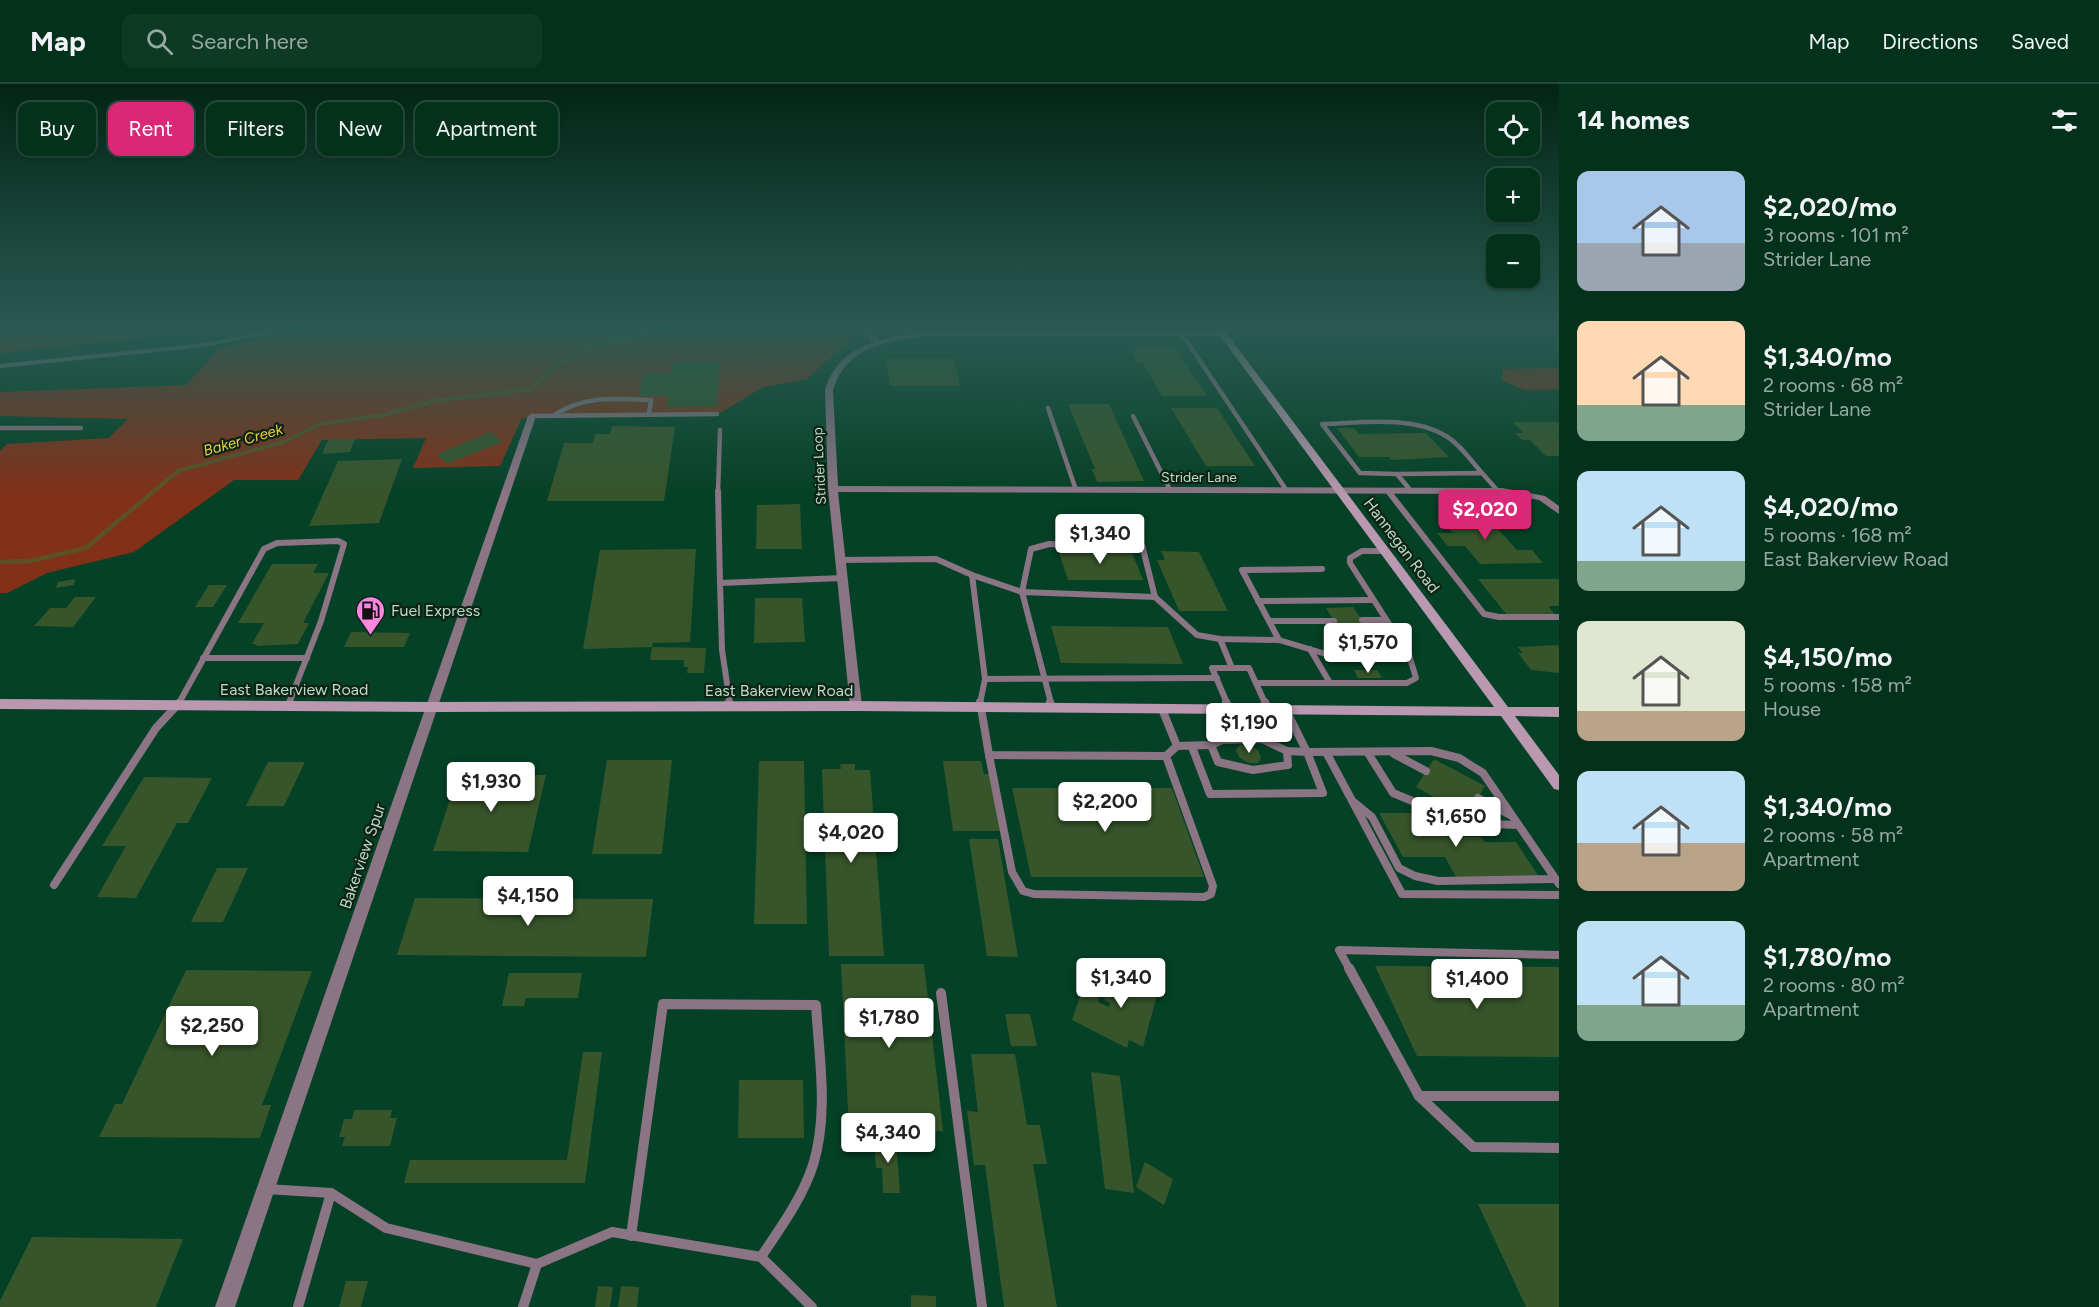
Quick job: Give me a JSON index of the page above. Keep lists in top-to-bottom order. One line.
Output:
{"streets":{"main road":["Hannegan Road","East Bakerview Road"],"street":["Strider Loop","Strider Lane","Bakerview Spur"]},"crossings":[["Strider Loop","Strider Lane"],["Strider Loop","East Bakerview Road"],["Strider Lane","Hannegan Road"],["Hannegan Road","East Bakerview Road"],["East Bakerview Road","Bakerview Spur"]],"water":["Baker Creek"],"places":{"fuel station":["Fuel Express"]},"page":{"header":"Map","search":"Search here","nav":["Map","Directions","Saved"],"heading":"14 homes","map_buttons":["+","−"],"chip":["Buy","Rent","Filters","New","Apartment"],"list":[{"name":"$2,020/mo","note":"3 rooms · 101 m² · Strider Lane"},{"name":"$1,340/mo","note":"2 rooms · 68 m² · Strider Lane"},{"name":"$4,020/mo","note":"5 rooms · 168 m² · East Bakerview Road"},{"name":"$4,150/mo","note":"5 rooms · 158 m² · House"},{"name":"$1,340/mo","note":"2 rooms · 58 m² · Apartment"},{"name":"$1,780/mo","note":"2 rooms · 80 m² · Apartment"}],"price":["$2,020","$1,340","$1,570","$1,190","$1,930","$2,200","$1,650","$4,020","$4,150","$1,340","$1,400","$1,780","$2,250","$4,340"]}}
